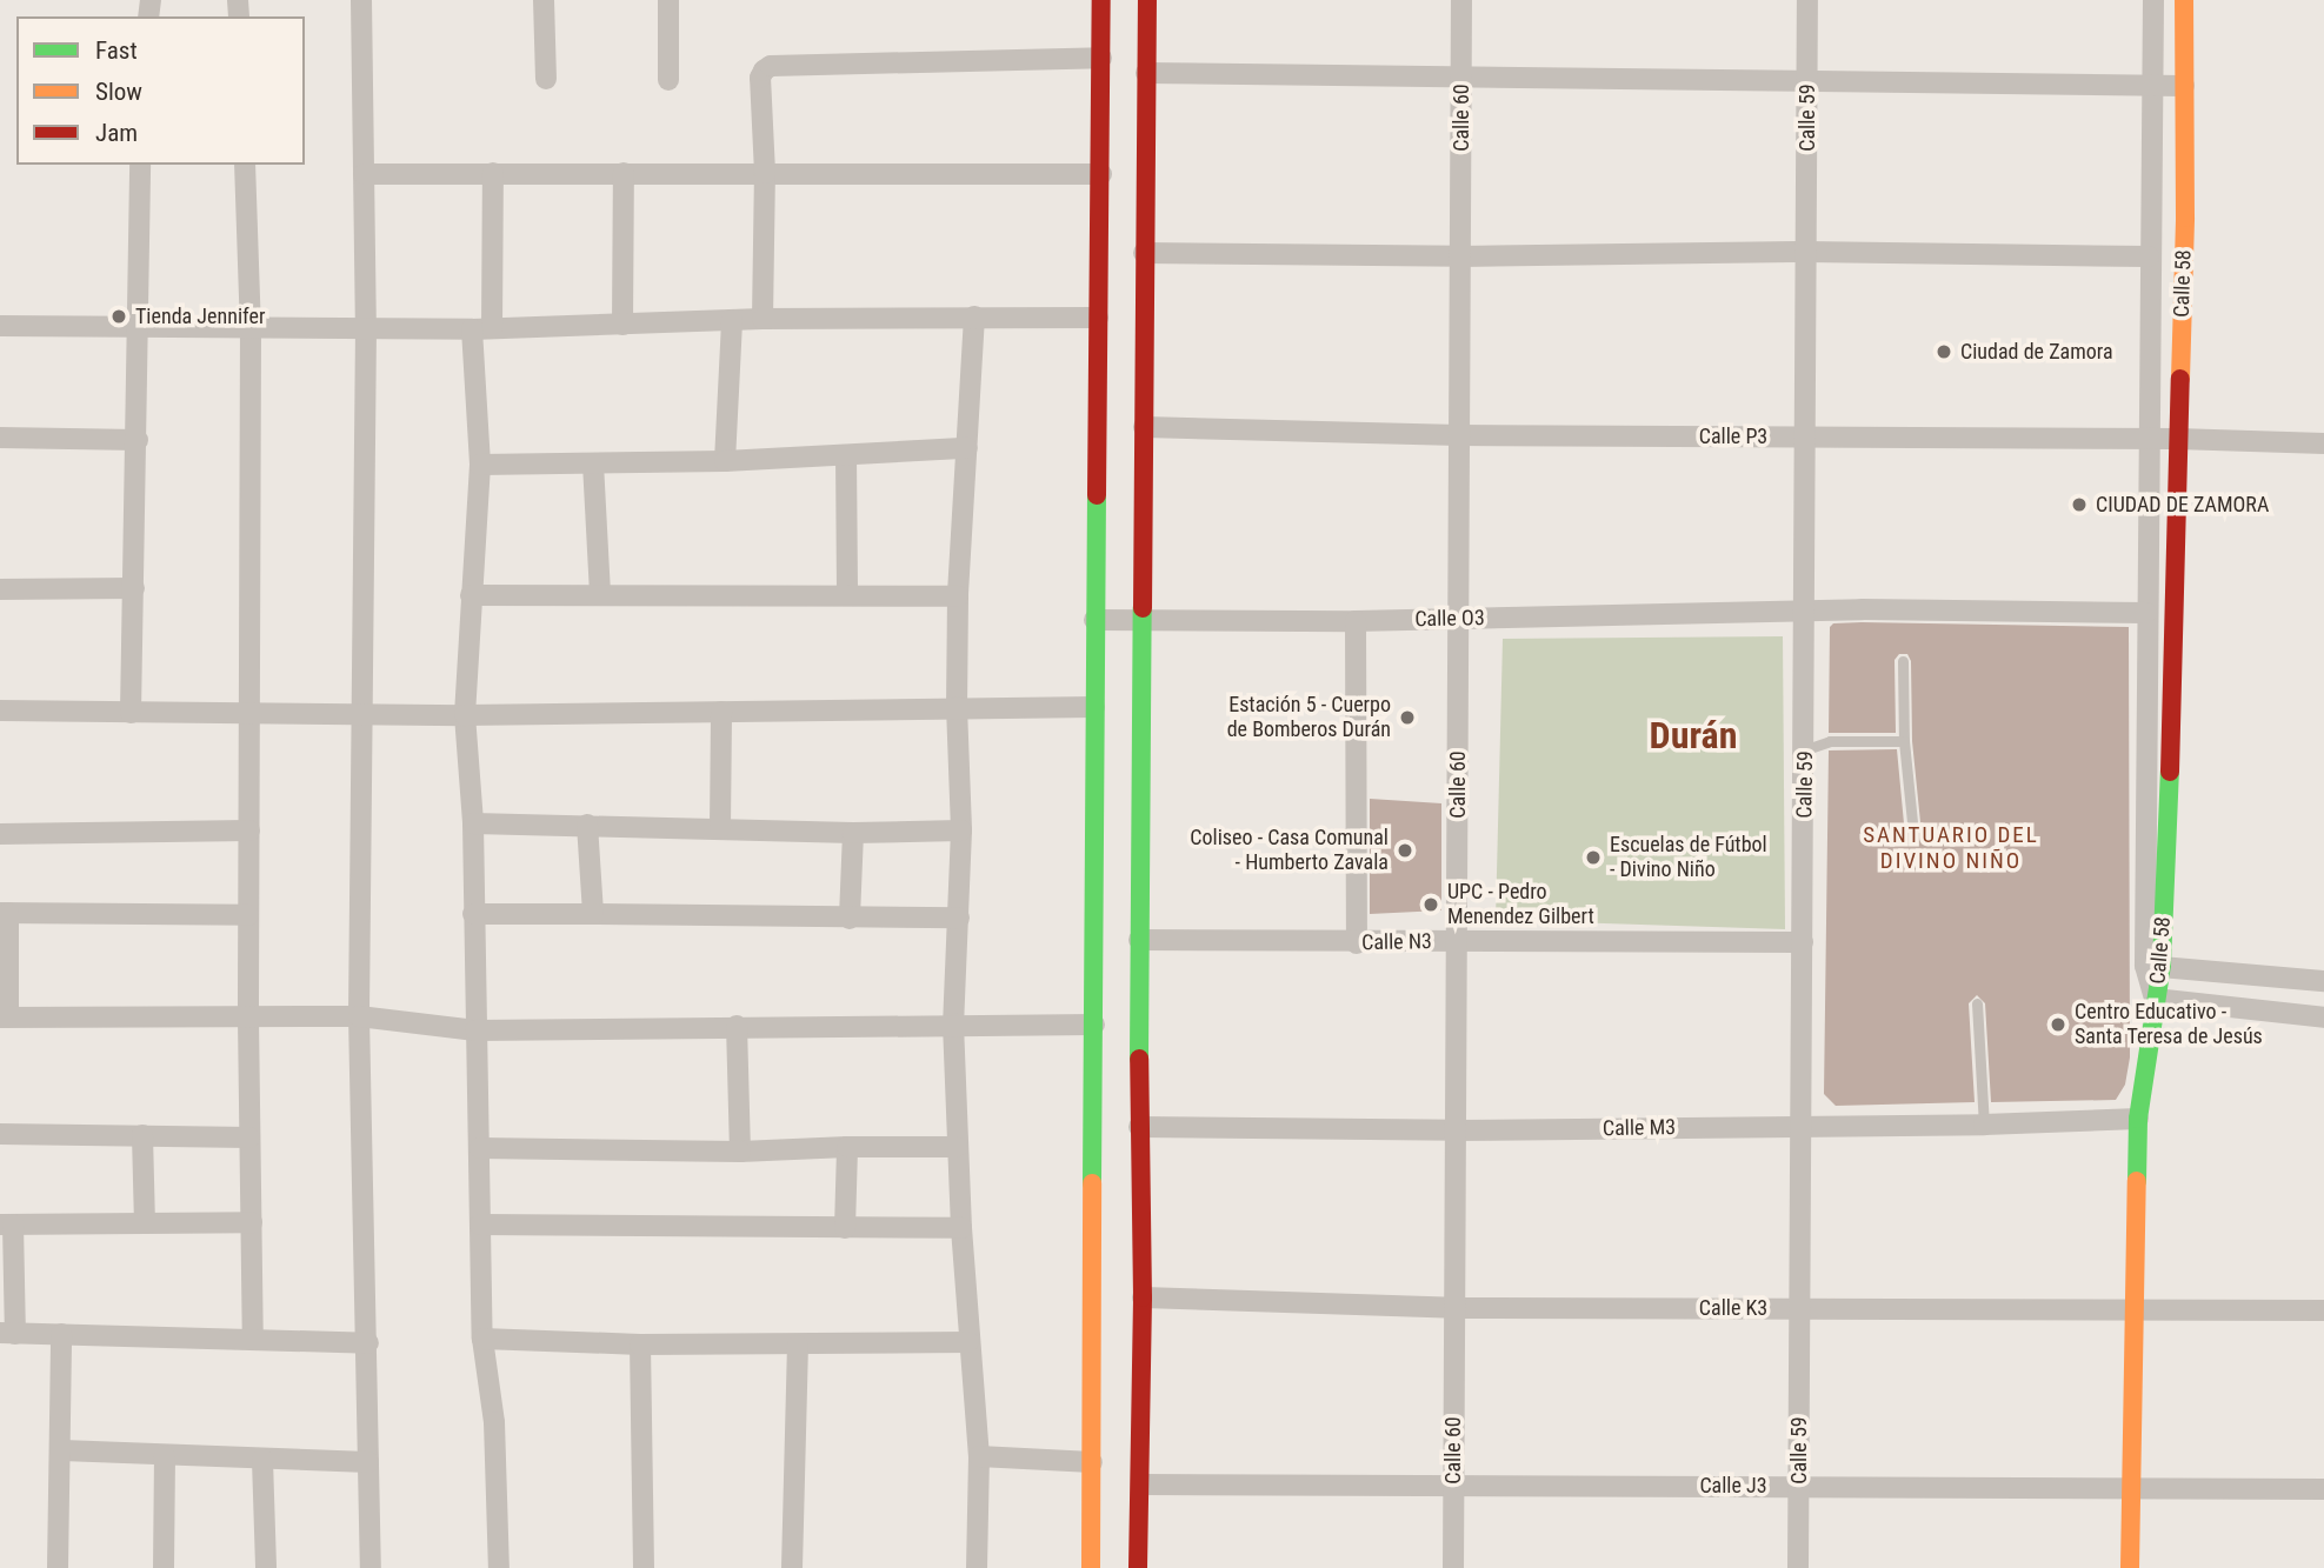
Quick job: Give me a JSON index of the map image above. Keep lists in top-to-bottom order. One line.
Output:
{"streets":{"street":["Calle 60","Calle 59","Calle 58","Calle P3","Calle O3","Calle N3","Calle M3","Calle K3","Calle J3"]},"crossings":[["Calle 60","Calle P3"],["Calle 60","Calle O3"],["Calle 60","Calle N3"],["Calle 60","Calle M3"],["Calle 60","Calle K3"],["Calle 60","Calle J3"],["Calle 59","Calle P3"],["Calle 59","Calle O3"],["Calle 59","Calle N3"],["Calle 59","Calle M3"],["Calle 59","Calle K3"],["Calle 59","Calle J3"],["Calle 58","Calle P3"],["Calle 58","Calle O3"]],"districts":["Durán","SANTUARIO DEL DIVINO NIÑO"],"places":["Tienda Jennifer","Ciudad de Zamora","CIUDAD DE ZAMORA","Estación 5 - Cuerpo de Bomberos Durán","Coliseo - Casa Comunal - Humberto Zavala","Escuelas de Fútbol - Divino Niño","UPC - Pedro Menendez Gilbert","Centro Educativo - Santa Teresa de Jesús"],"legend":["Fast","Slow","Jam"]}
